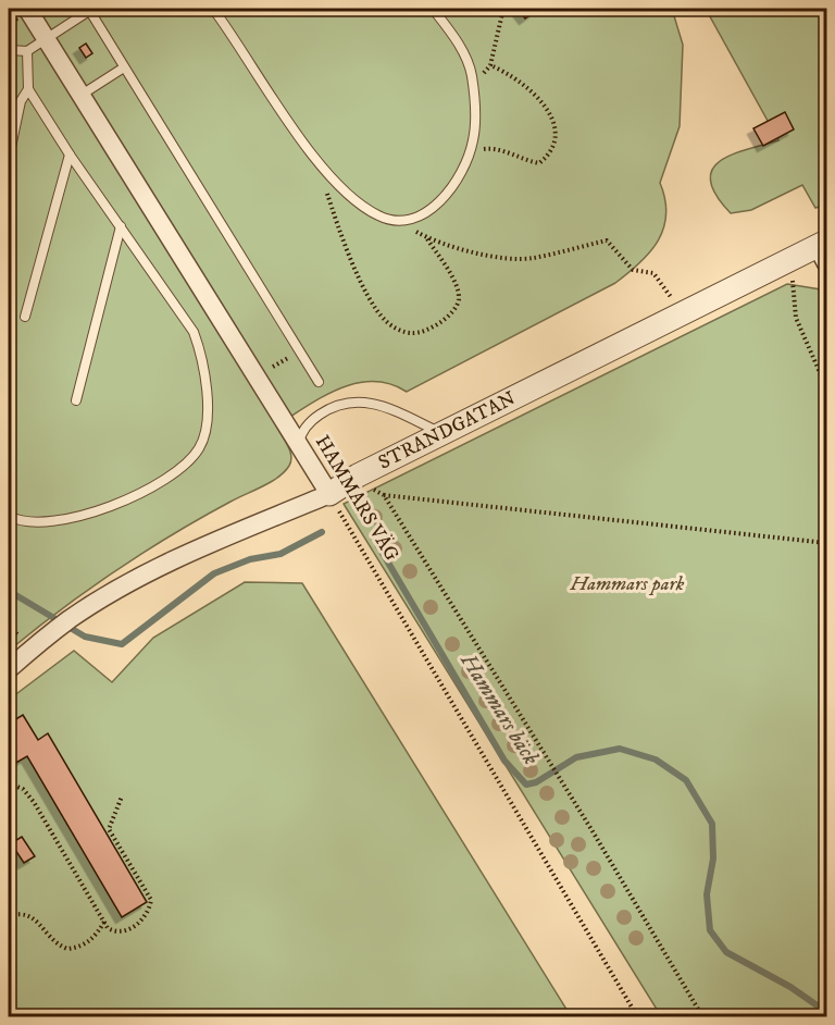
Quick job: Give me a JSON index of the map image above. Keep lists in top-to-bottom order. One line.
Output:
{"streets":{"street":["STRANDGATAN","HAMMARS VÄG"]},"crossings":[["STRANDGATAN","HAMMARS VÄG"]],"water":["Hammars bäck"],"parks":["Hammars park"]}
